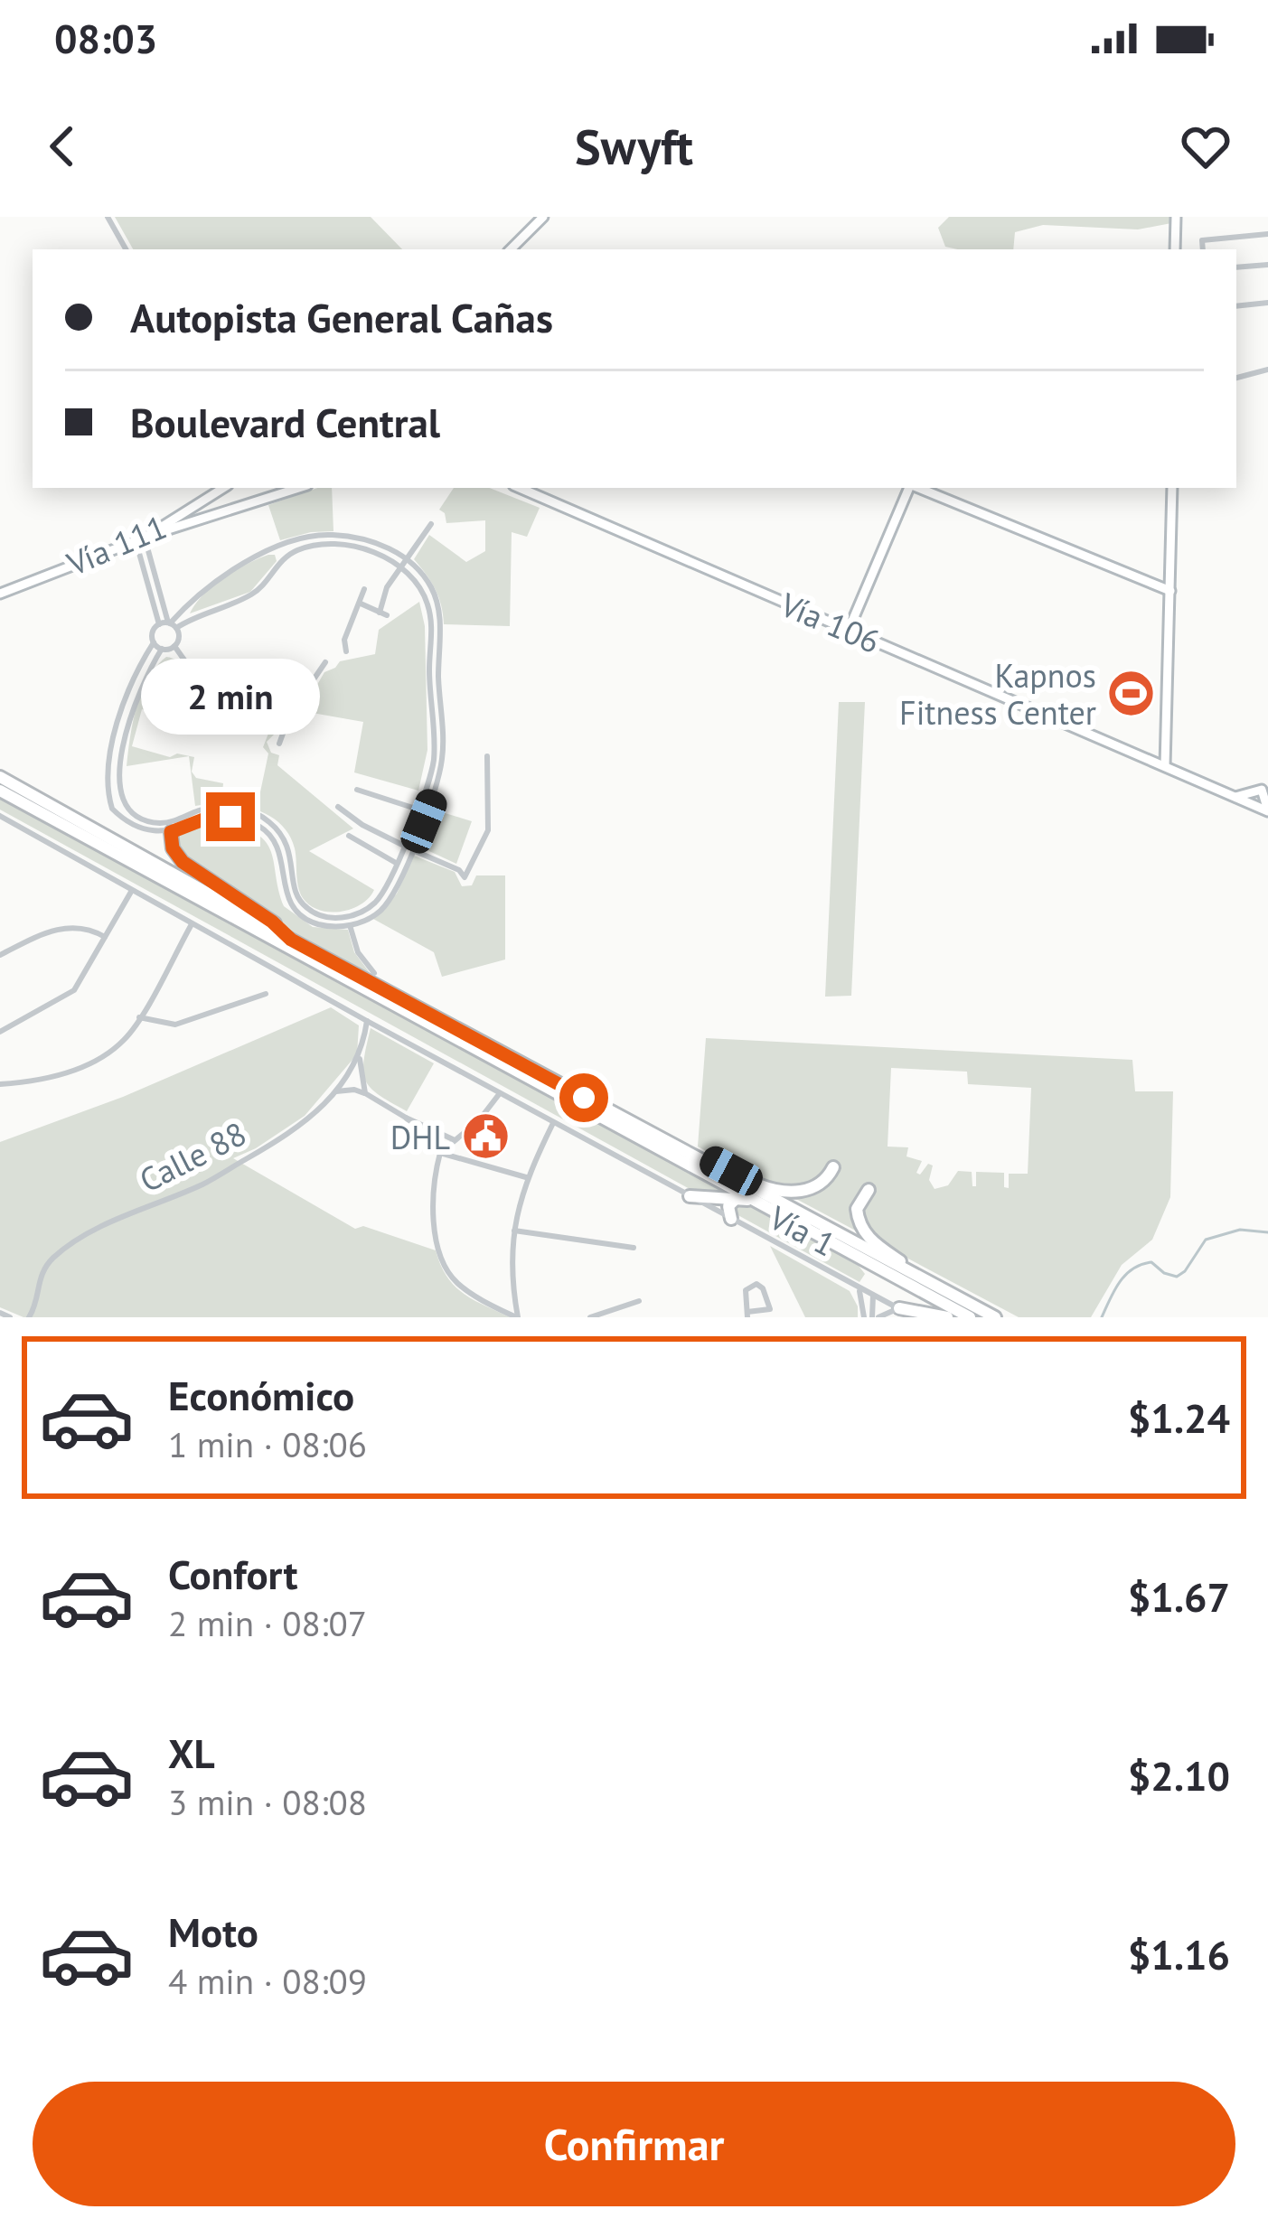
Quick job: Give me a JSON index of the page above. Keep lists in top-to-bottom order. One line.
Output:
{"streets":{"main road":["Vía 111","Vía 106"],"street":["Calle 88","Vía 1"]},"crossings":[["Calle 88","Vía 1"]],"places":{"sports":["Kapnos Fitness Center"],"public building":["DHL"]},"page":{"status":"08:03","header":"Swyft","banner":["Autopista General Cañas","Boulevard Central"],"bubble":"2 min","list":[{"name":"Económico","note":"1 min · 08:06","value":"$1.24"},{"name":"Confort","note":"2 min · 08:07","value":"$1.67"},{"name":"XL","note":"3 min · 08:08","value":"$2.10"},{"name":"Moto","note":"4 min · 08:09","value":"$1.16"}],"buttons":"Confirmar"}}
